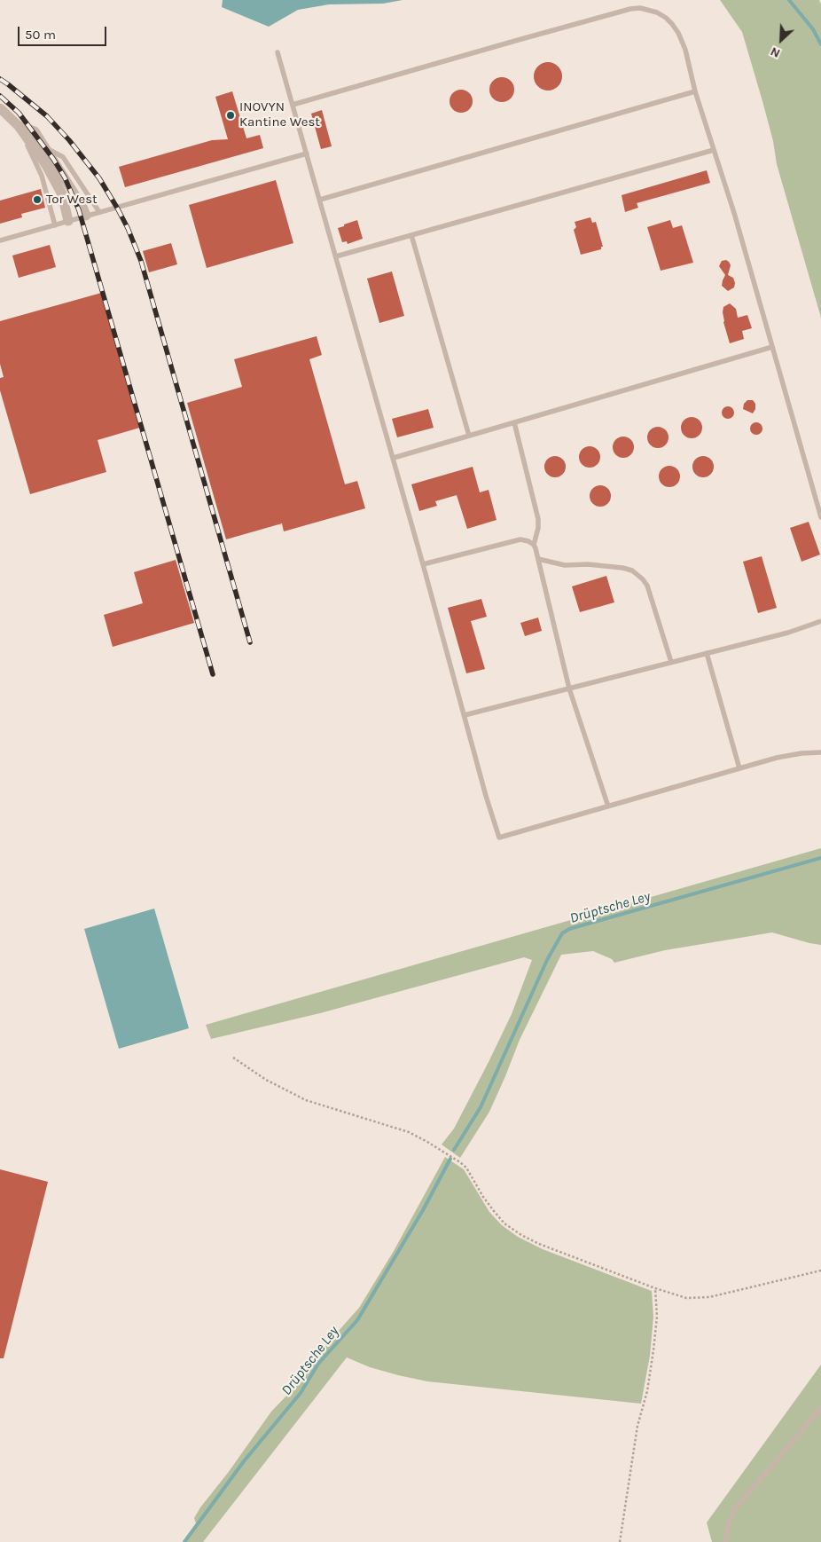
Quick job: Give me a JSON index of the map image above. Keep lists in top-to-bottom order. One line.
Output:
{"water":["Drüptsche Ley"],"places":["INOVYN Kantine West","Tor West"],"scale_bar":"50 m","north":"bottom left"}
